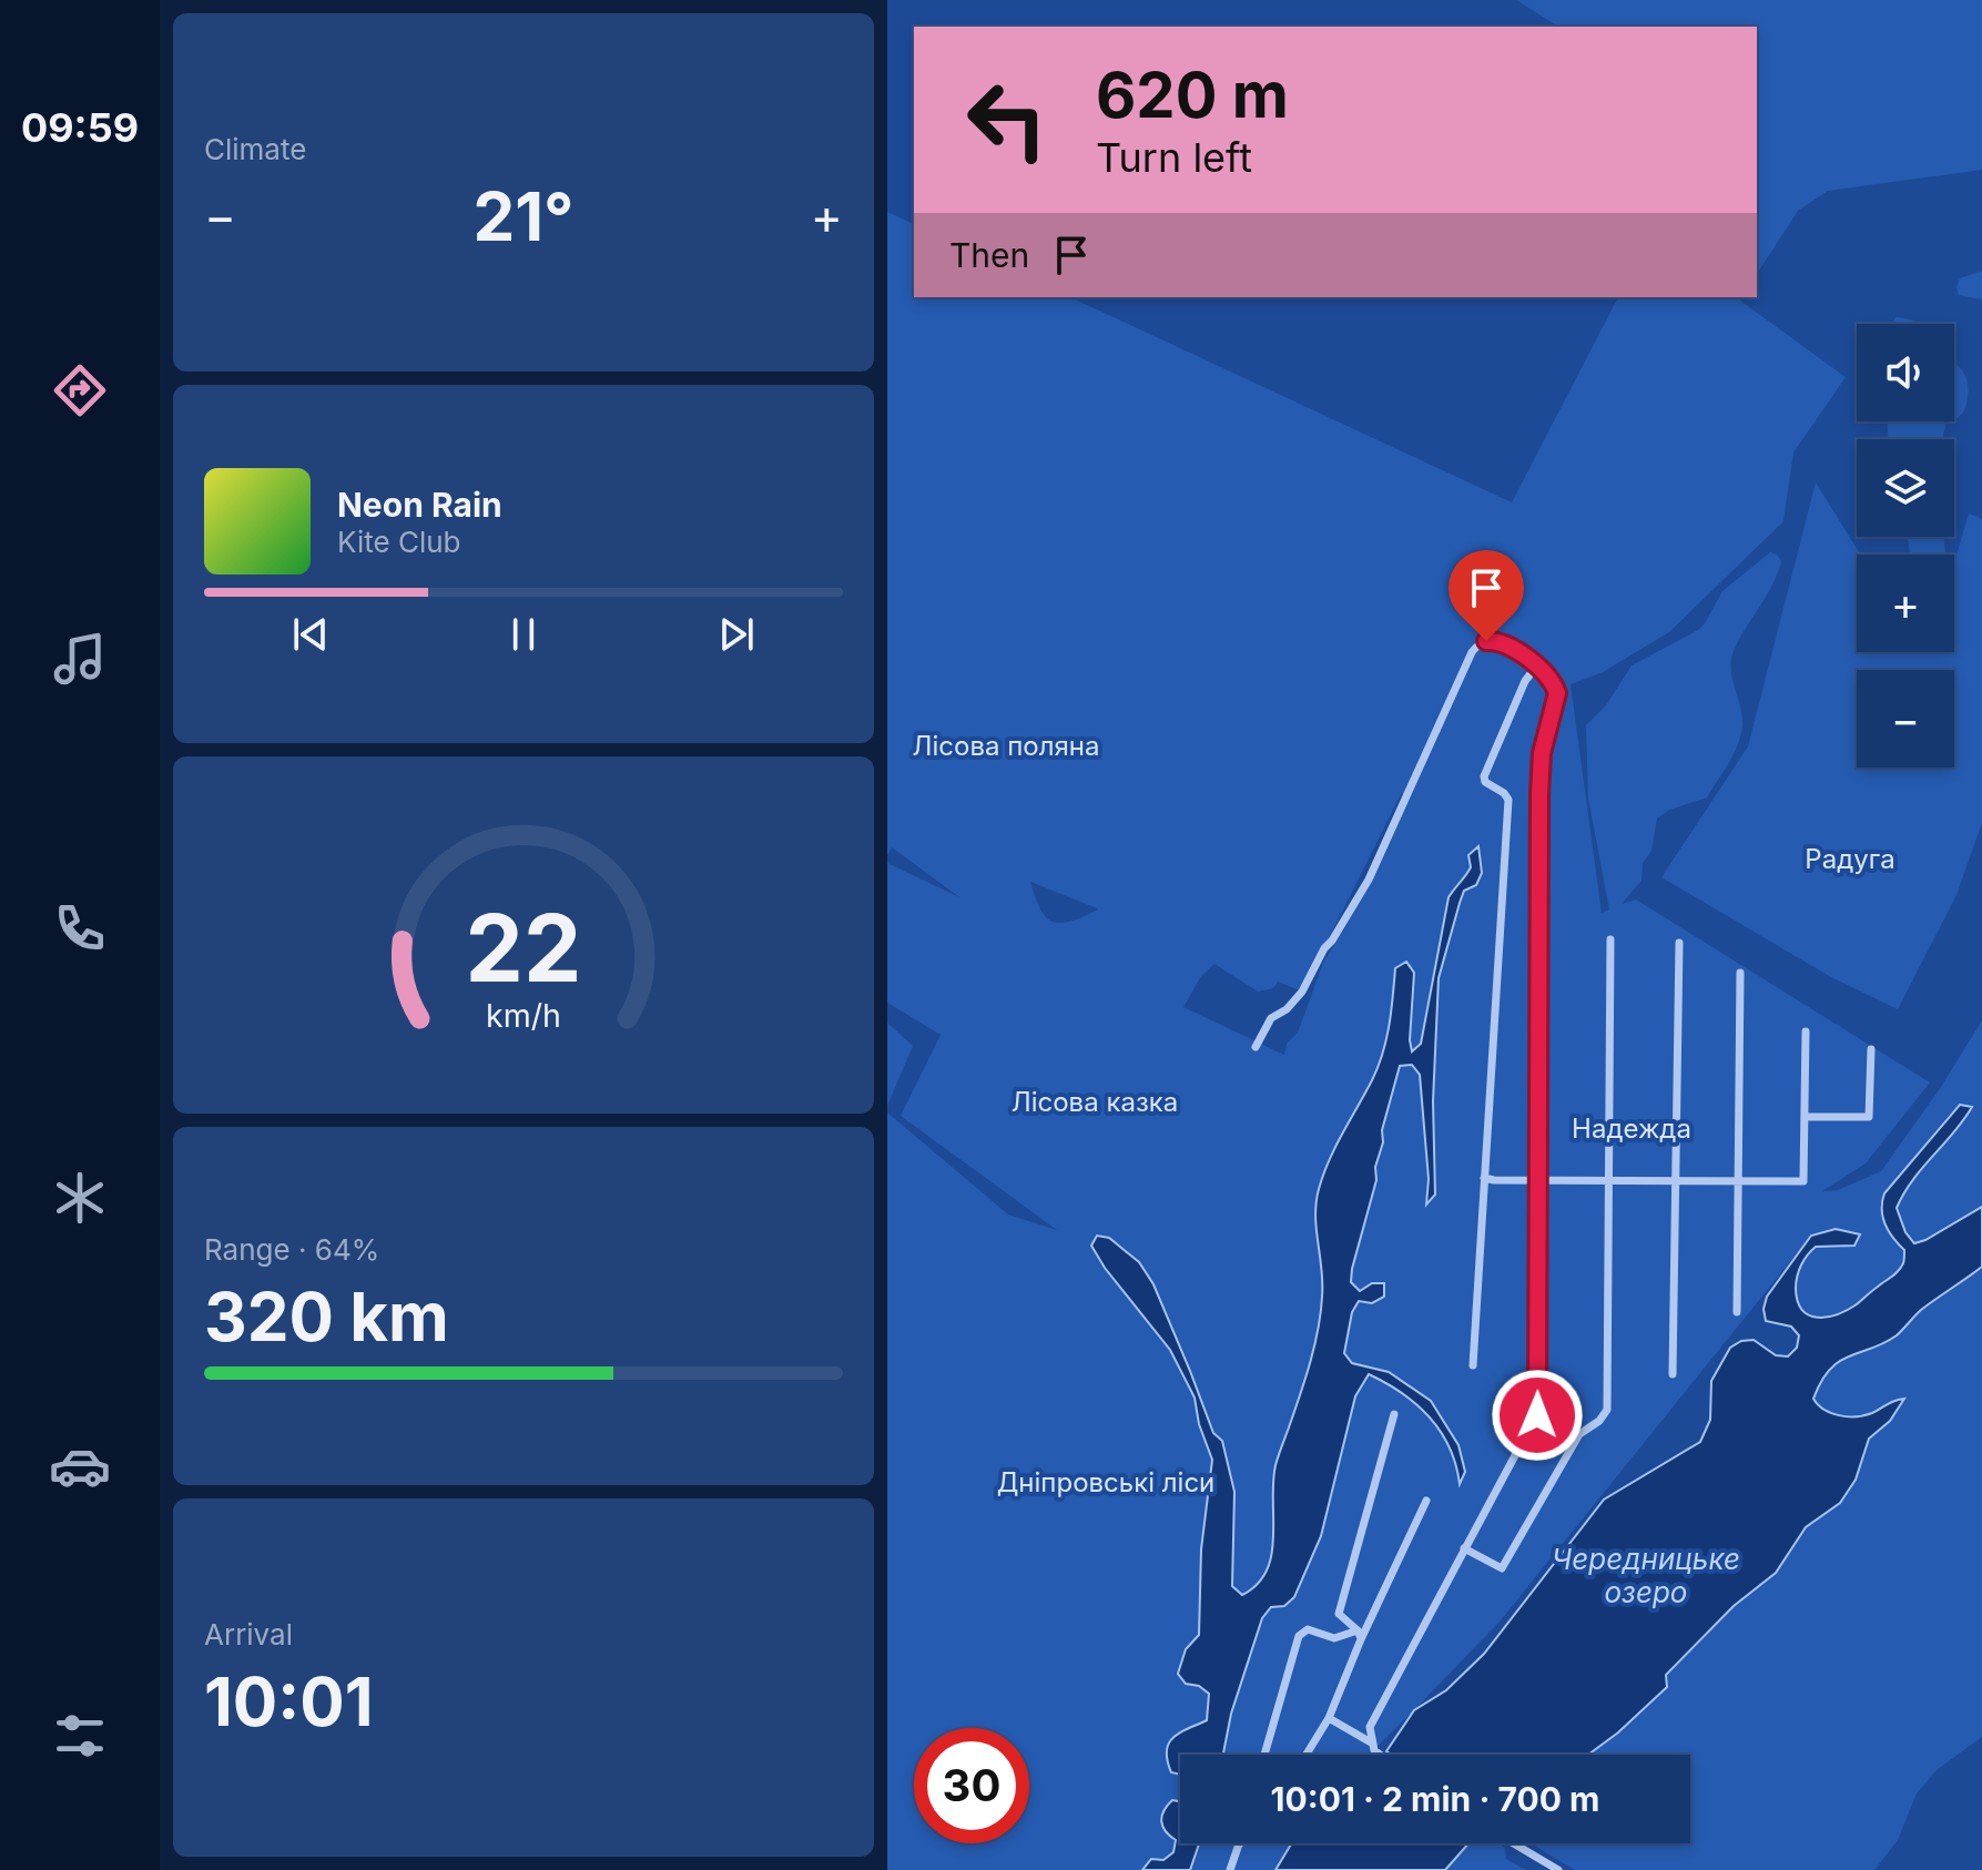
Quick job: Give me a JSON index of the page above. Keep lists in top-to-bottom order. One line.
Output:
{"water":["Чередницьке озеро"],"parks":["Лісова поляна","Радуга","Лісова казка","Надежда","Дніпровські ліси"],"page":{"tabs":"09:59","tile":["Climate",["Range · 64%","320 km"],["Arrival","10:01"]],"turn":["620 m","Turn left"],"heat":["−","21°","+"],"then":"Then","map_buttons":["+","−"],"song":["Neon Rain","Kite Club"],"limit":"30","trip":"10:01 · 2 min · 700 m","gauge":["22","km/h"]}}
